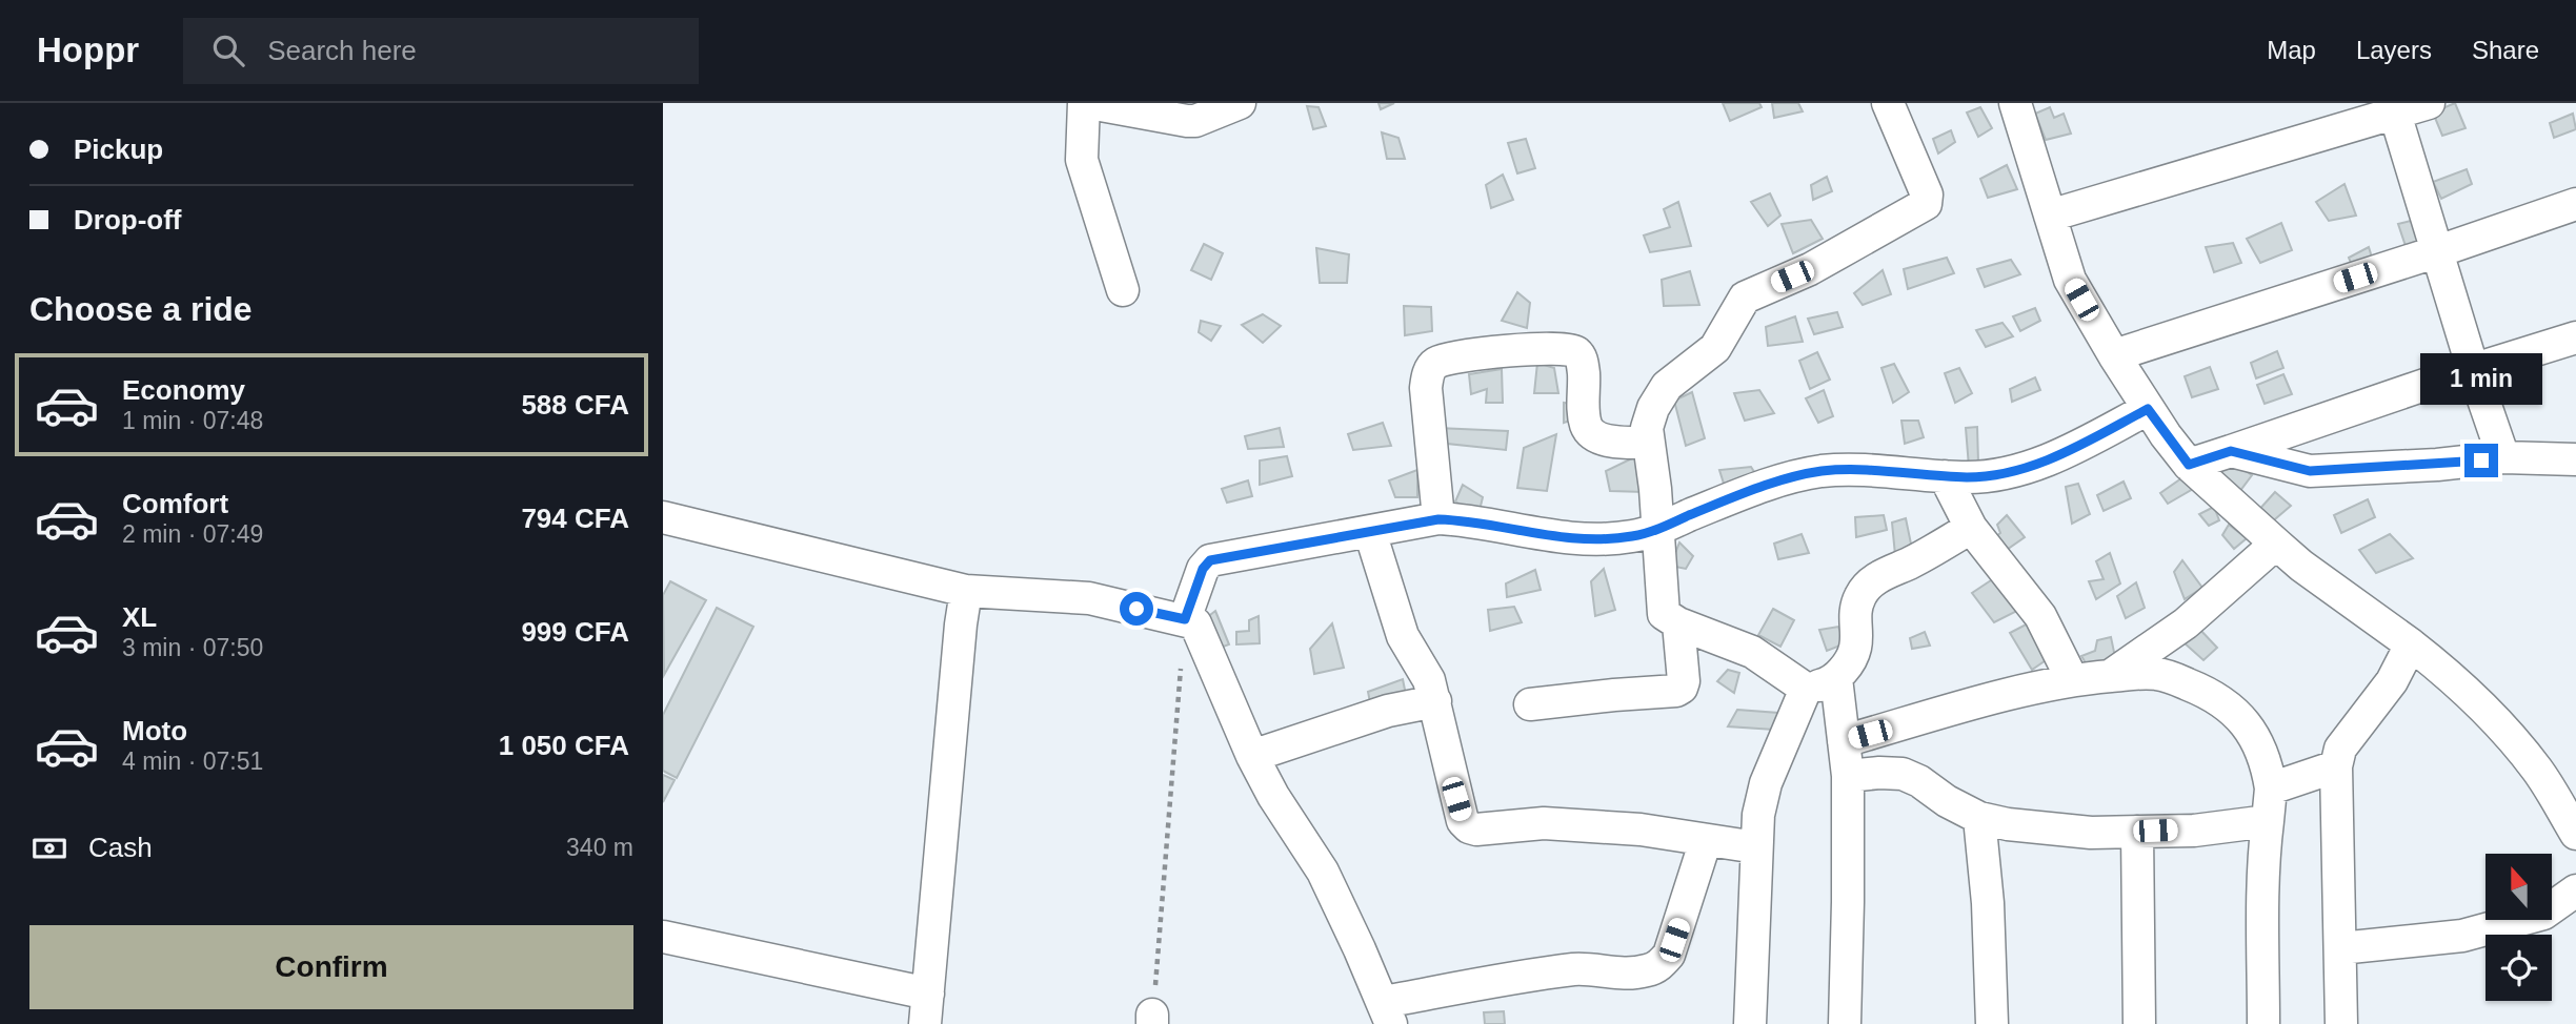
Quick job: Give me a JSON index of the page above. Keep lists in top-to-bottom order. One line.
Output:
{"north":"top","page":{"header":"Hoppr","search":"Search here","nav":["Map","Layers","Share"],"banner":["Pickup","Drop-off"],"heading":"Choose a ride","list":[{"name":"Economy","note":"1 min · 07:48","value":"588 CFA"},{"name":"Comfort","note":"2 min · 07:49","value":"794 CFA"},{"name":"XL","note":"3 min · 07:50","value":"999 CFA"},{"name":"Moto","note":"4 min · 07:51","value":"1 050 CFA"}],"bubble":"1 min","pay":["Cash","340 m"],"buttons":"Confirm"}}
